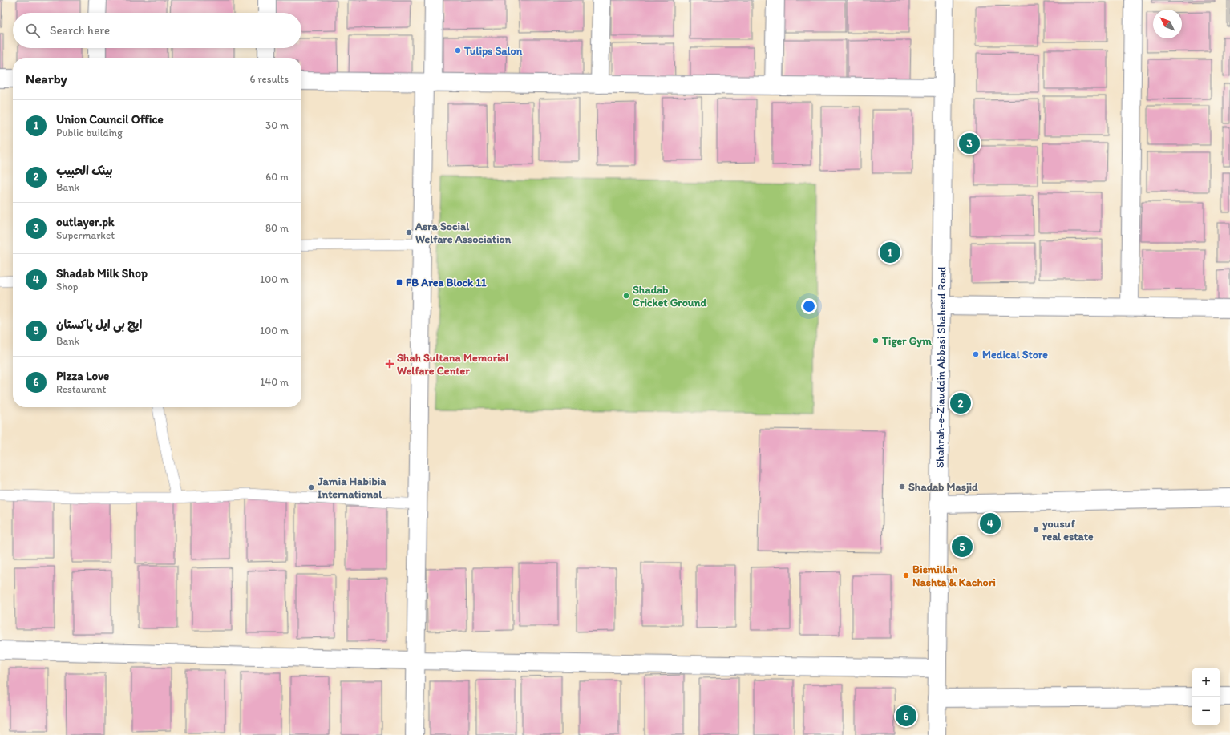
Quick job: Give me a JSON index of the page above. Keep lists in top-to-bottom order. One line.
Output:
{"streets":{"street":["Shahrah-e-Ziauddin Abbasi Shaheed Road"]},"places":{"other":["Tulips Salon","Asra Social Welfare Association","Shadab Cricket Ground","Tiger Gym","Medical Store","Shadab Masjid","Jamia Habibia International","yousuf real estate","Bismillah Nashta & Kachori"],"transit":["FB Area Block 11"],"health":["Shah Sultana Memorial Welfare Center"]},"north":"top left","page":{"search":"Search here","heading":["Nearby","6 results"],"list":[{"mark":"1","name":"Union Council Office","note":"Public building","value":"30 m"},{"mark":"2","name":"بينک الحبيب","note":"Bank","value":"60 m"},{"mark":"3","name":"outlayer.pk","note":"Supermarket","value":"80 m"},{"mark":"4","name":"Shadab Milk Shop","note":"Shop","value":"100 m"},{"mark":"5","name":"ایچ بی ایل پاکستان","note":"Bank","value":"100 m"},{"mark":"6","name":"Pizza Love","note":"Restaurant","value":"140 m"}],"pins":["3","1","2","4","5","6"],"map_buttons":["+","−"]}}
